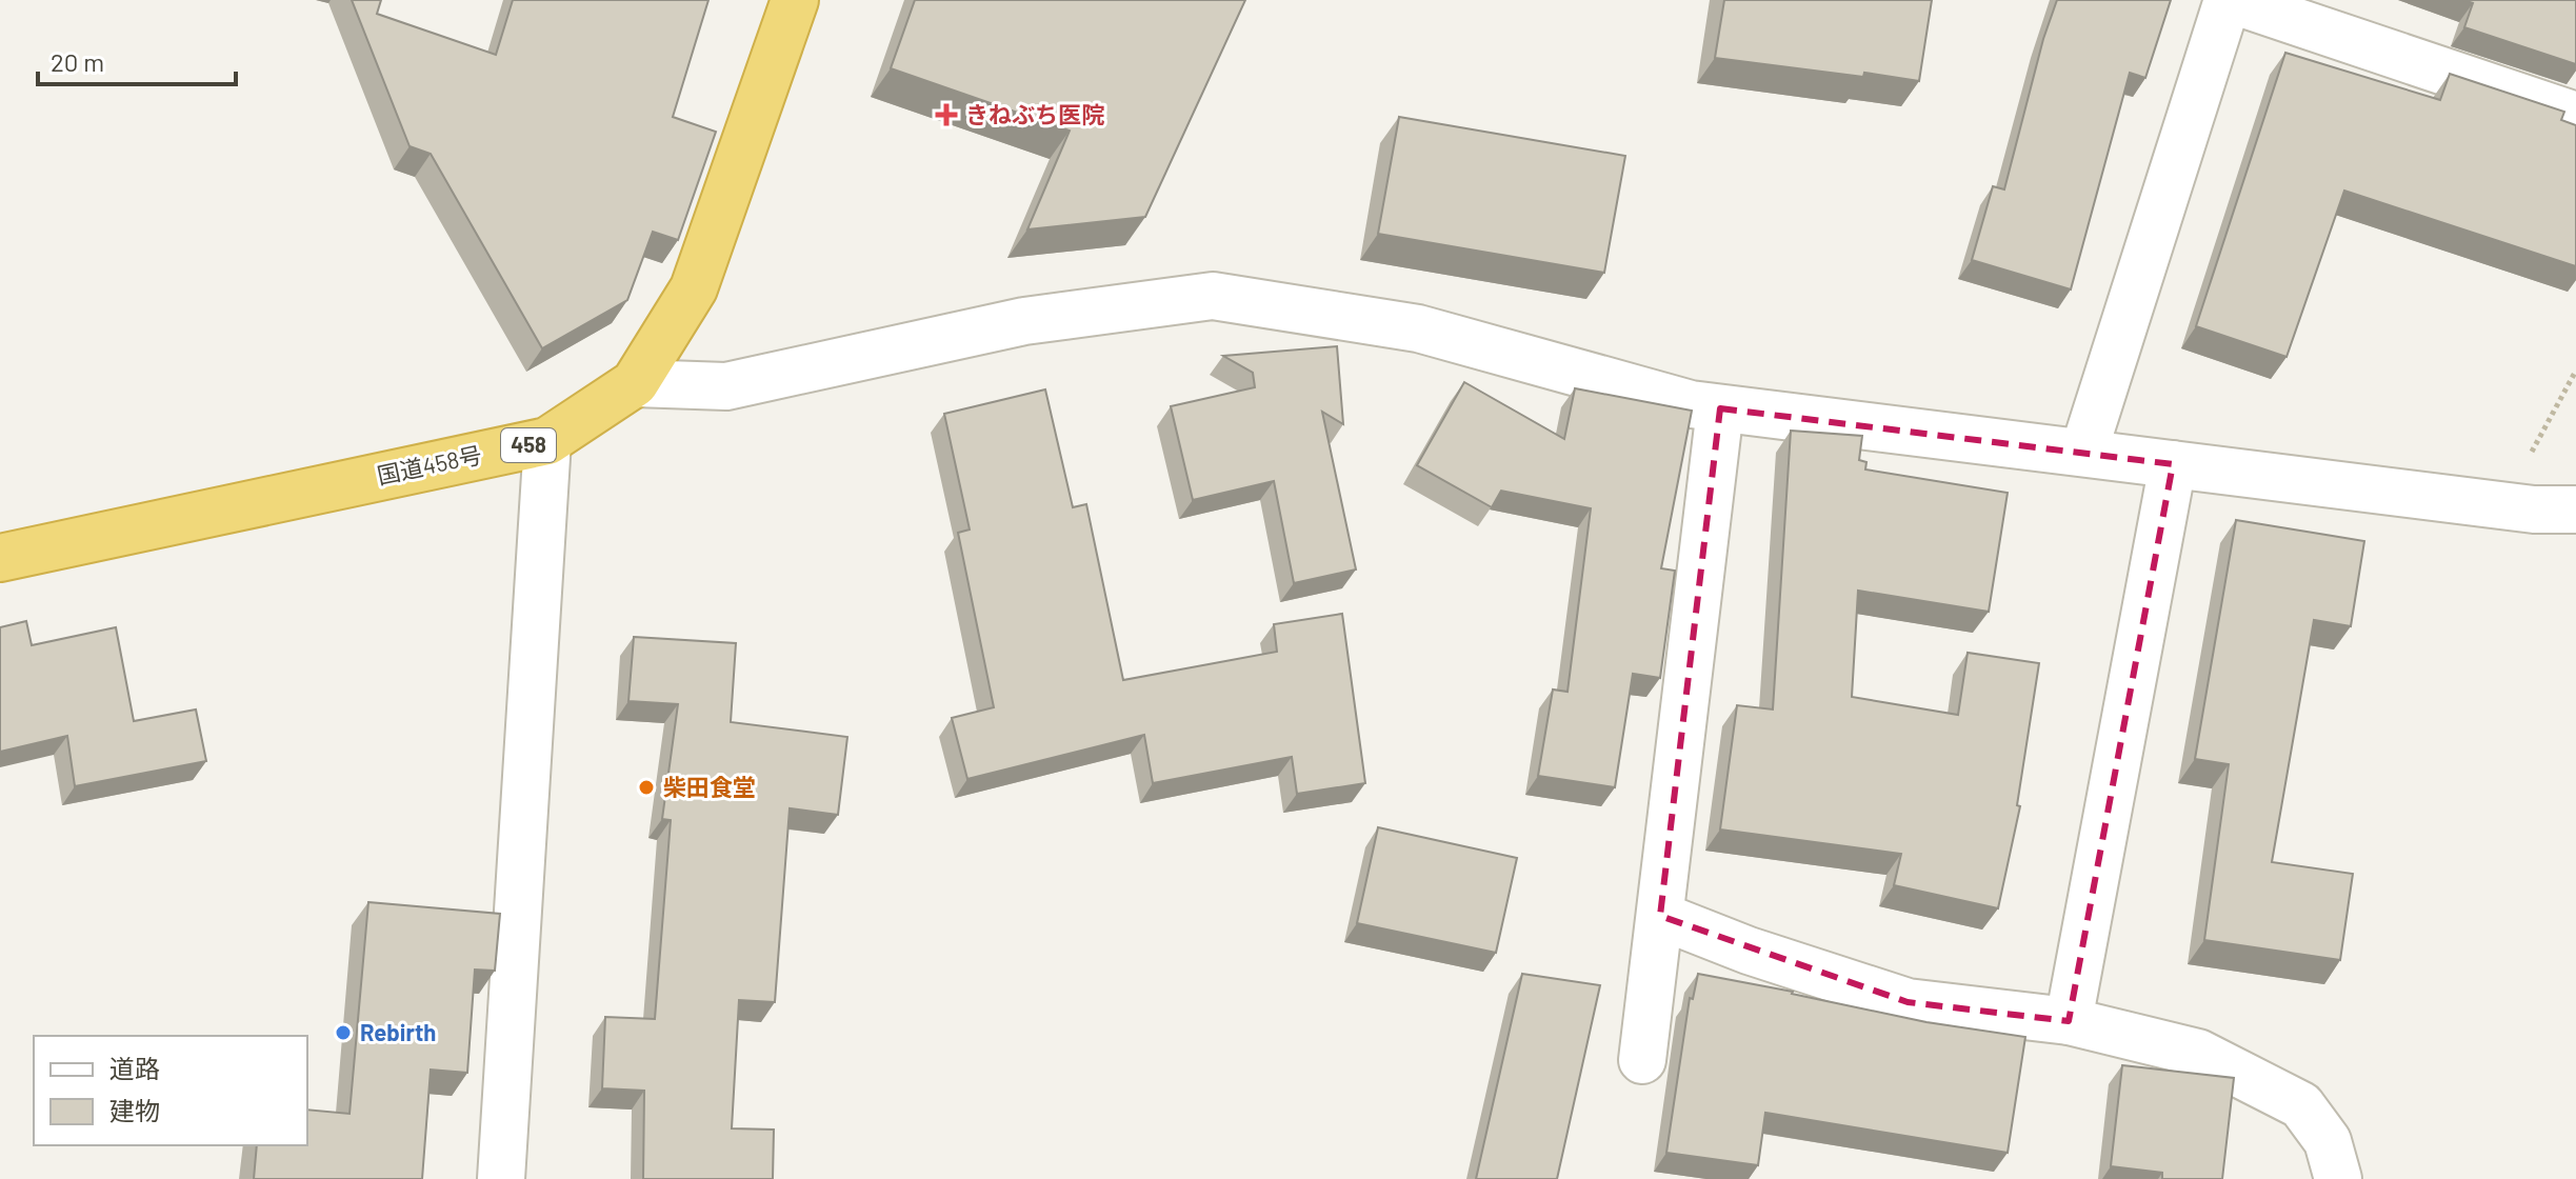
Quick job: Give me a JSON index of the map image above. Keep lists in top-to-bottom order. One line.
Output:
{"streets":{"highway":["458","国道458号"]},"places":{"health":["きねぶち医院"],"other":["柴田食堂","Rebirth"]},"legend":["道路","建物"],"scale_bar":"20 m"}
